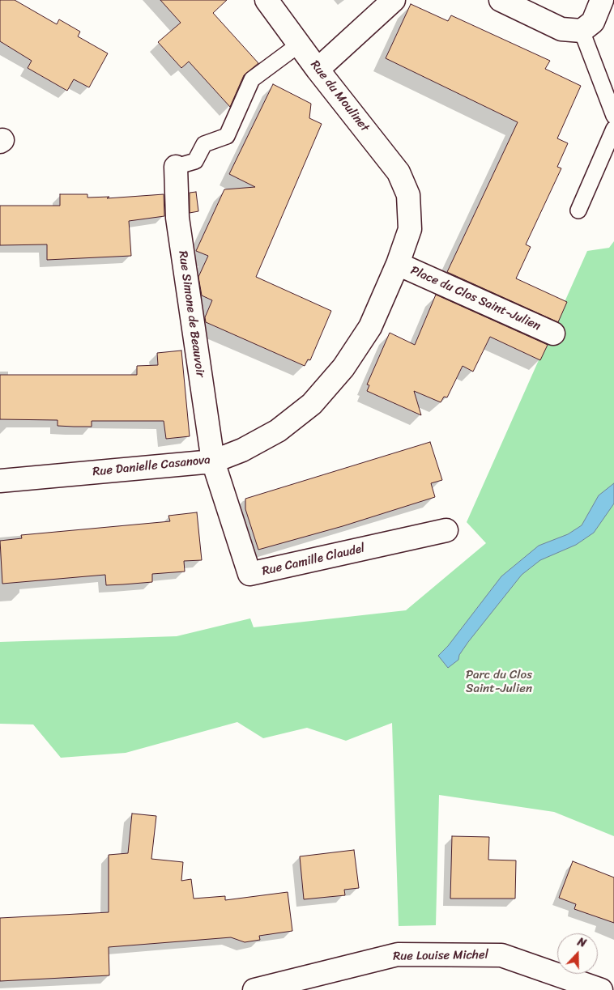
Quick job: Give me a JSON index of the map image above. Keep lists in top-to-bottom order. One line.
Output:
{"streets":{"street":["Rue du Moulinet","Place du Clos Saint-Julien","Rue Simone de Beauvoir","Rue Danielle Casanova","Rue Camille Claudel","Rue Louise Michel"]},"crossings":[["Rue du Moulinet","Place du Clos Saint-Julien"],["Place du Clos Saint-Julien","Rue Danielle Casanova"],["Rue Simone de Beauvoir","Rue Danielle Casanova"],["Rue Simone de Beauvoir","Rue Camille Claudel"],["Rue Danielle Casanova","Rue Camille Claudel"]],"parks":["Parc du Clos Saint-Julien"],"north":"top"}
